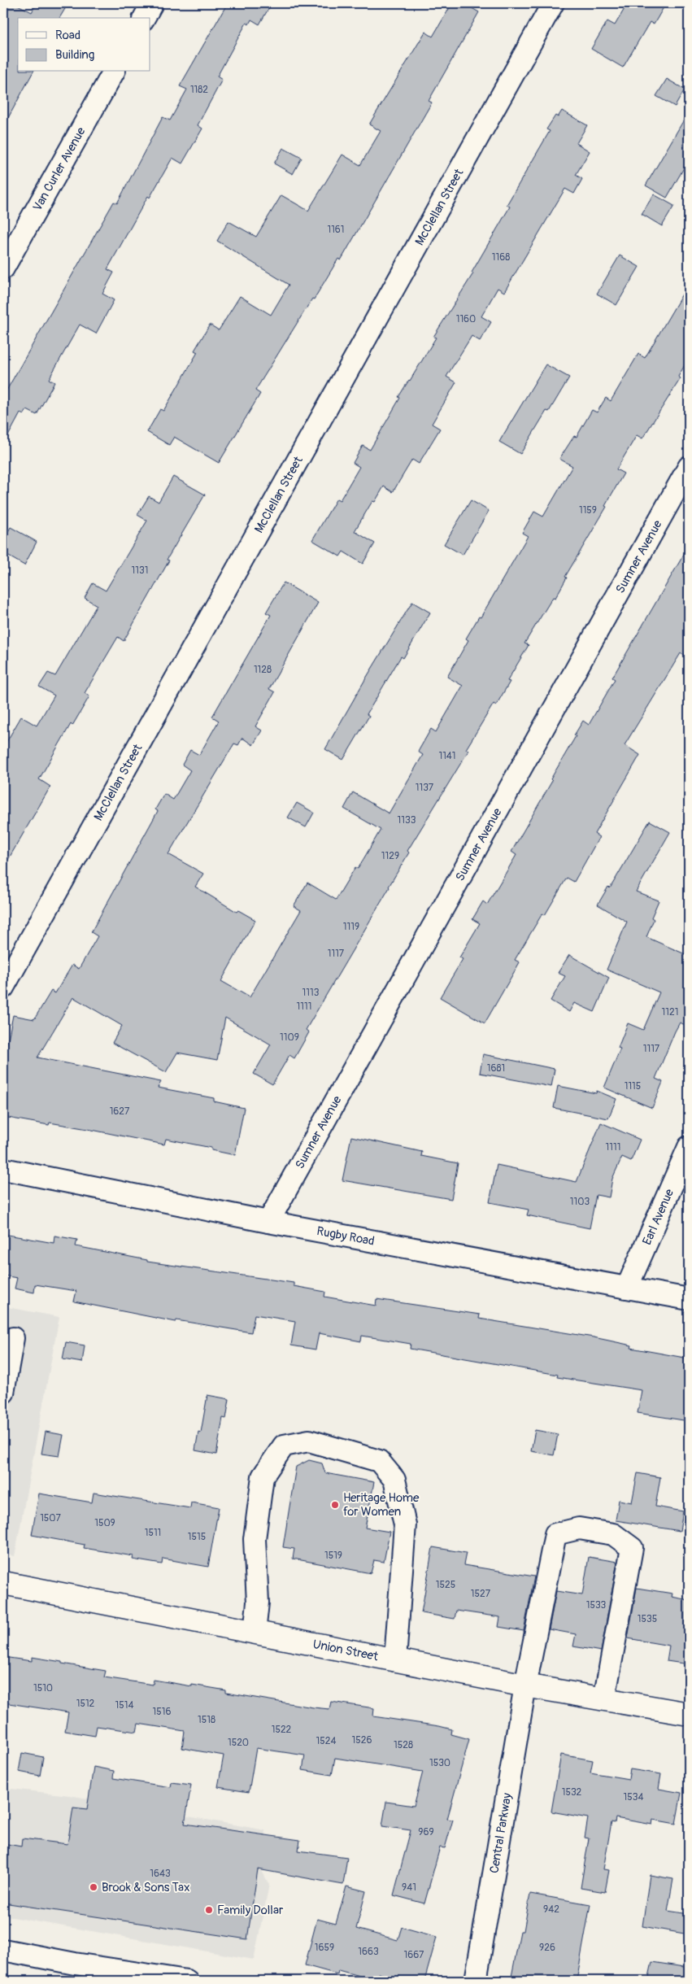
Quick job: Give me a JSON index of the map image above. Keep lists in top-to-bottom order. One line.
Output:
{"streets":{"main road":["Union Street"],"street":["Van Curler Avenue","McClellan Street","Sumner Avenue","Earl Avenue","Rugby Road","Central Parkway"]},"crossings":[["Sumner Avenue","Rugby Road"],["Earl Avenue","Rugby Road"],["Union Street","Central Parkway"]],"places":["Heritage Home for Women","Brook & Sons Tax","Family Dollar"],"house_numbers":["1182","1161","1168","1160","1159","1131","1128","1141","1137","1133","1129","1119","1117","1113","1111","1121","1109","1117","1681","1115","1627","1111","1103","1507","1509","1511","1515","1519","1525","1527","1533","1535","1510","1512","1514","1516","1518","1522","1526","1524","1520","1528","1530","1532","1534","969","1643","941","942","1659","926","1663","1667"],"legend":["Road","Building"]}
